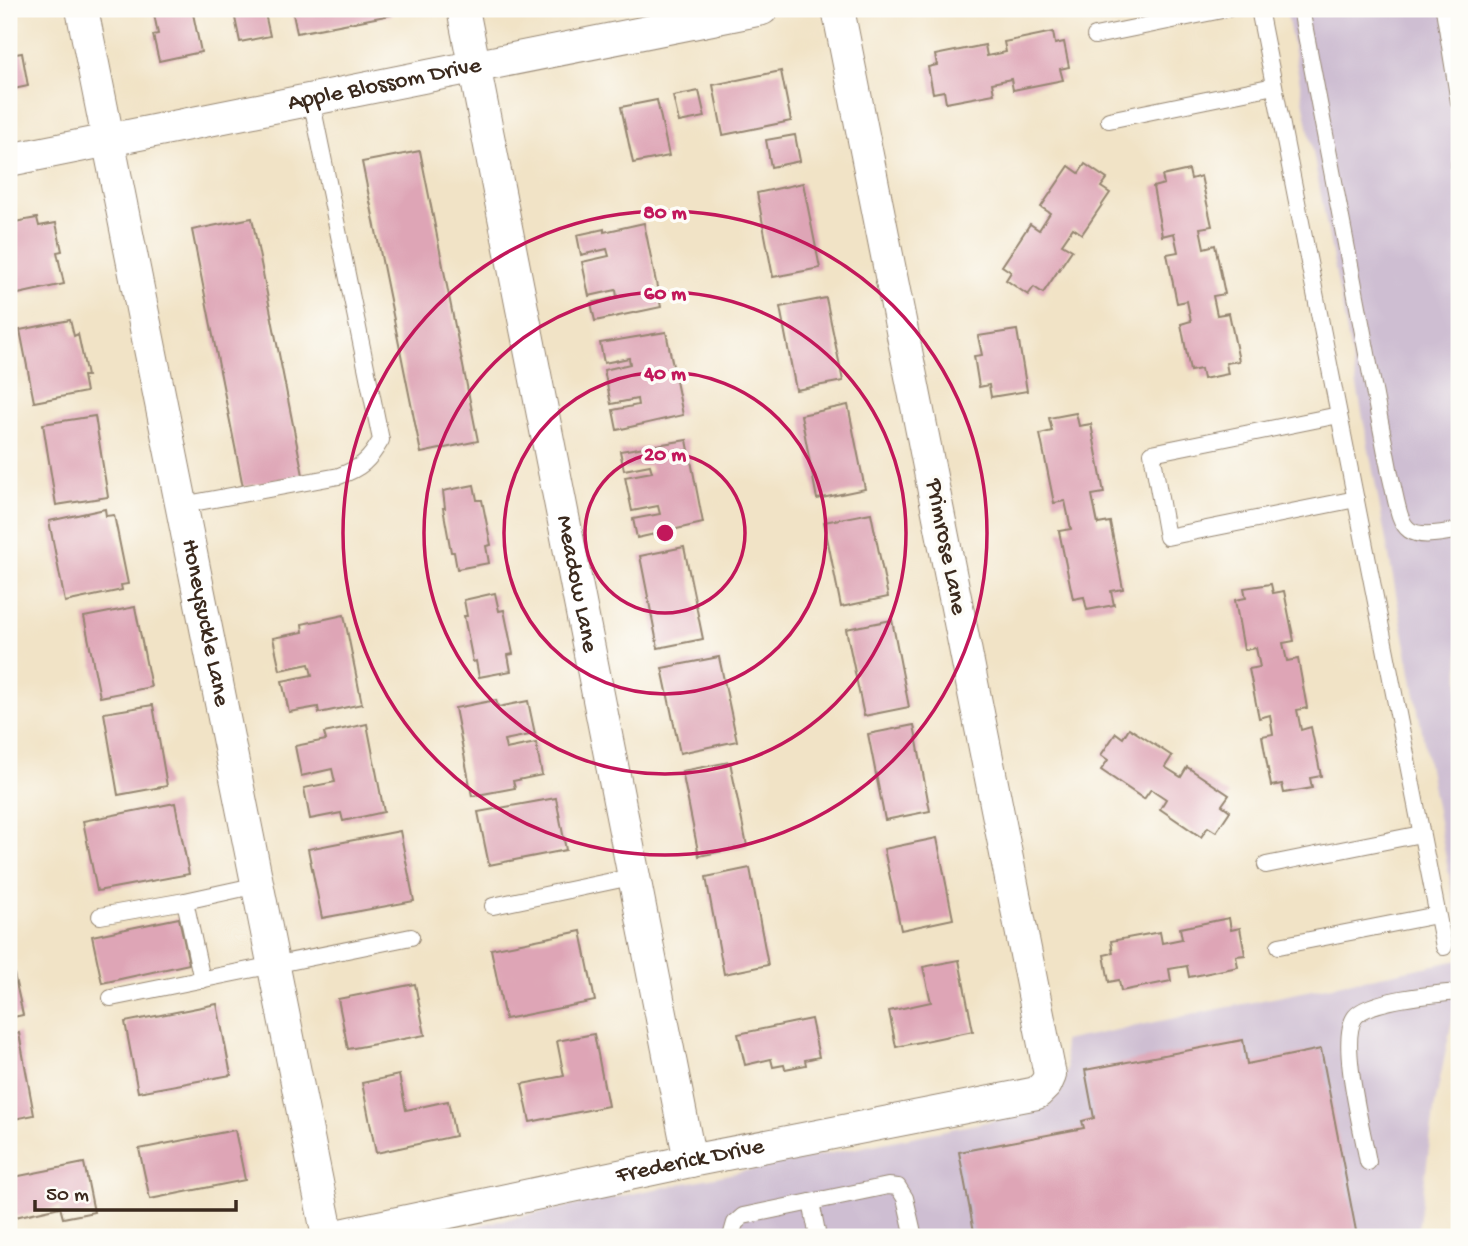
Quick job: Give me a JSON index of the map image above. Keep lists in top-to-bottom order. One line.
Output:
{"streets":{"street":["Apple Blossom Drive","Primrose Lane","Meadow Lane","Honeysuckle Lane","Frederick Drive"]},"crossings":[["Apple Blossom Drive","Meadow Lane"],["Apple Blossom Drive","Honeysuckle Lane"],["Primrose Lane","Frederick Drive"],["Meadow Lane","Frederick Drive"],["Honeysuckle Lane","Frederick Drive"]],"scale_bar":"50 m","rings":["80 m","60 m","40 m","20 m"]}
